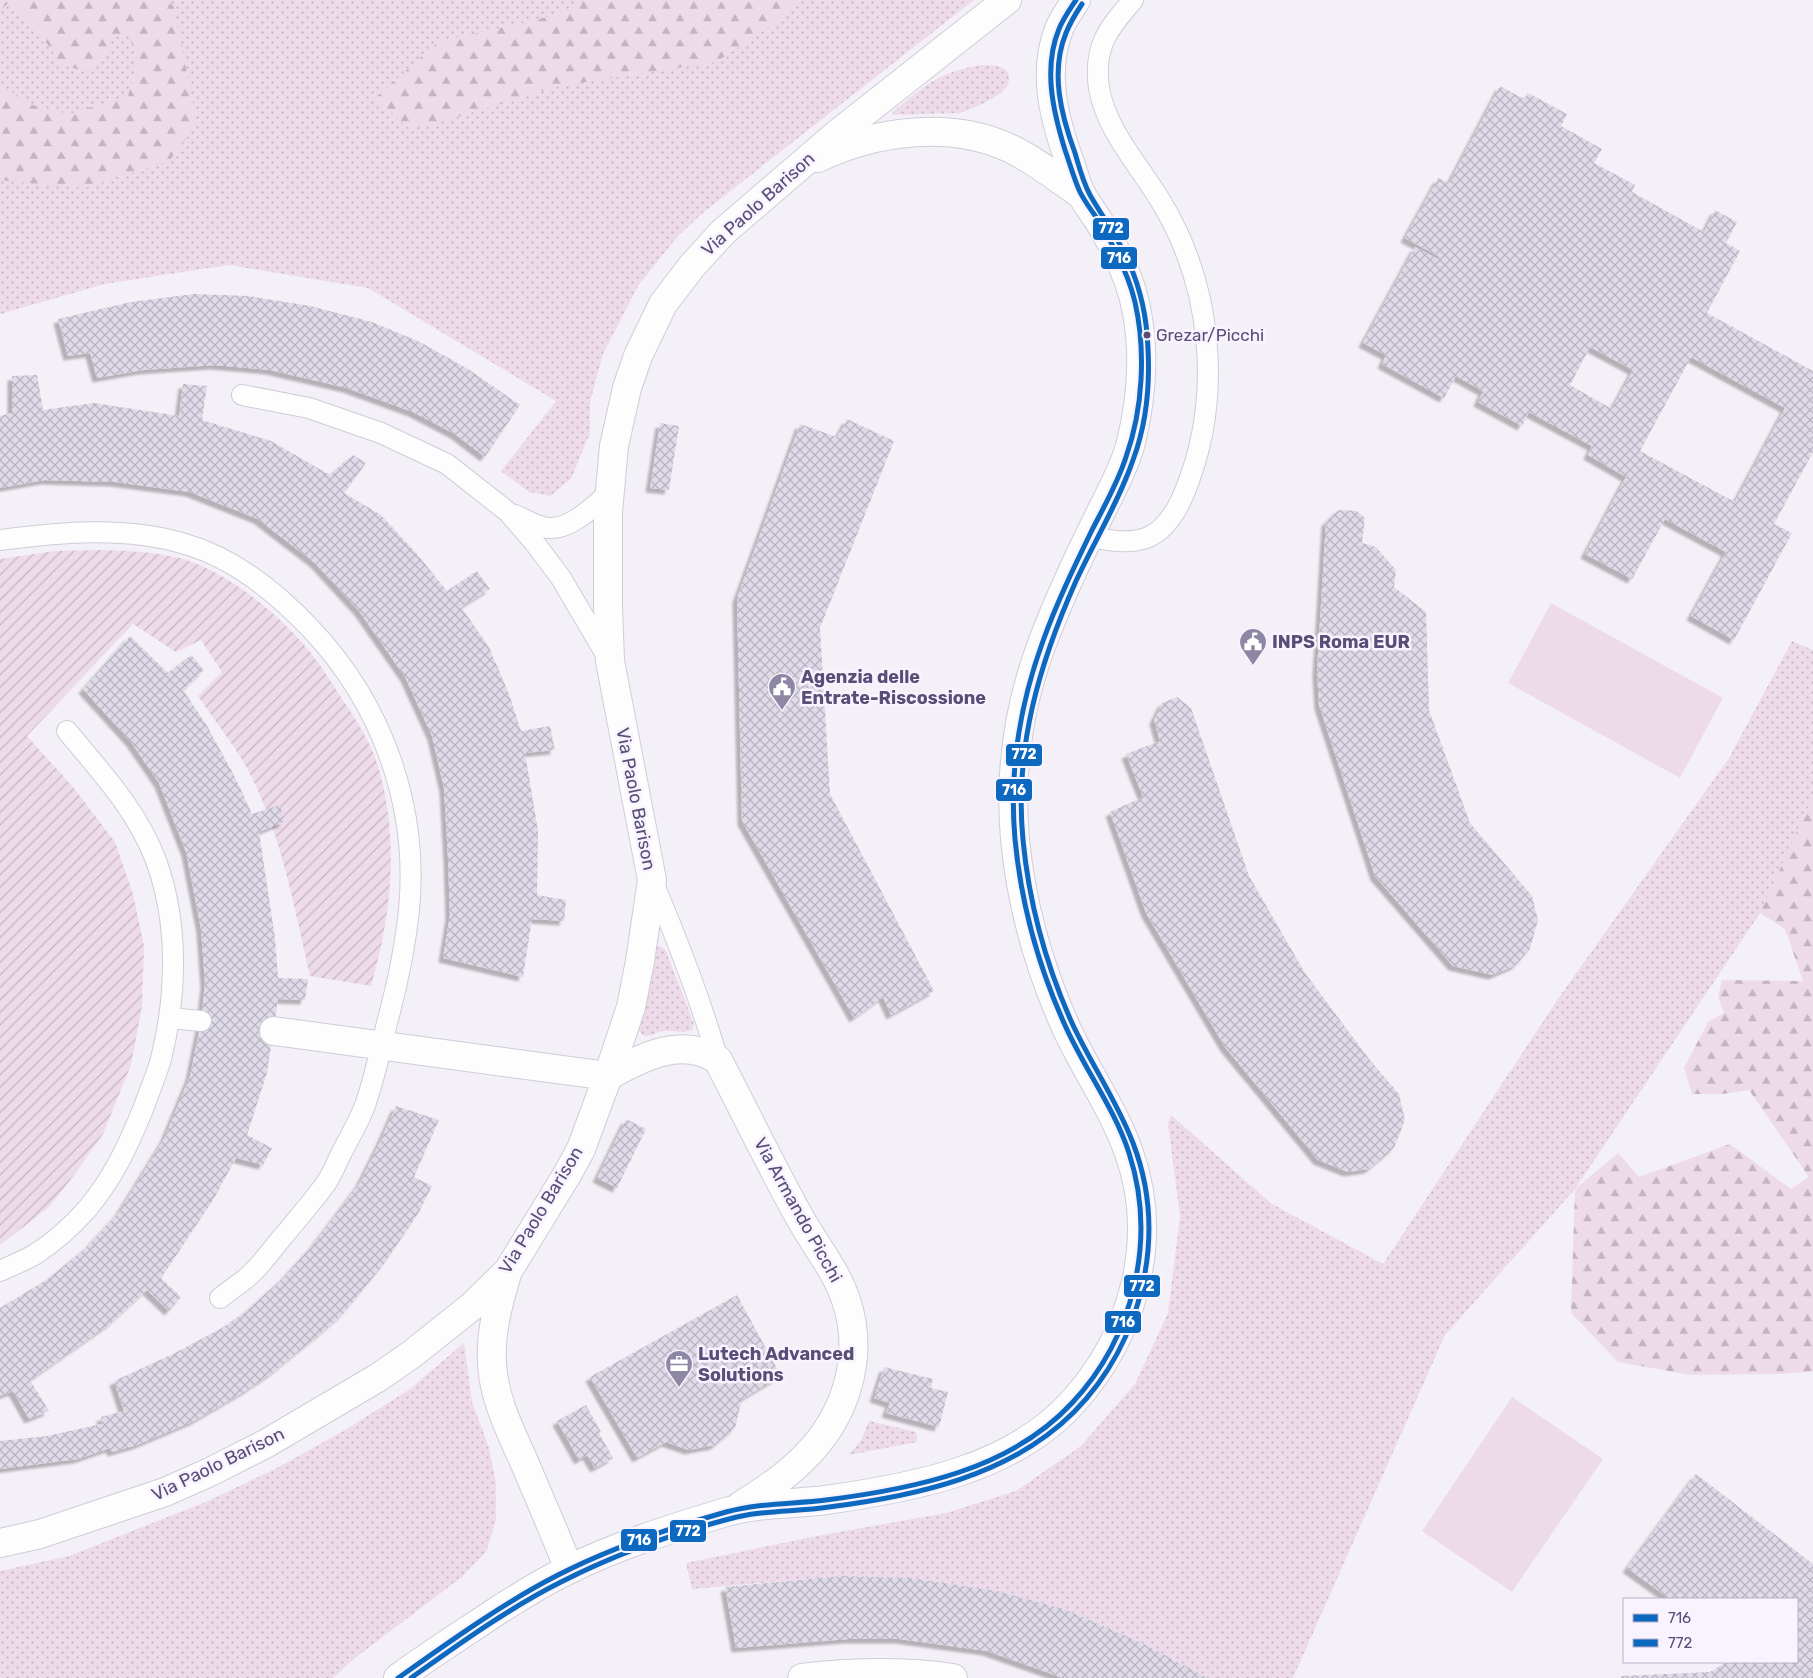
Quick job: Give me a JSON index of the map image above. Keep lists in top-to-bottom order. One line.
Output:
{"streets":{"street":["Via Paolo Barison","Via Armando Picchi"]},"crossings":[["Via Paolo Barison","Via Armando Picchi"]],"places":{"other":["Grezar/Picchi"],"public building":["INPS Roma EUR","Agenzia delle Entrate-Riscossione"],"office":["Lutech Advanced Solutions"]},"lines":["transit line 716","transit line 772"],"legend":["716","772"]}
